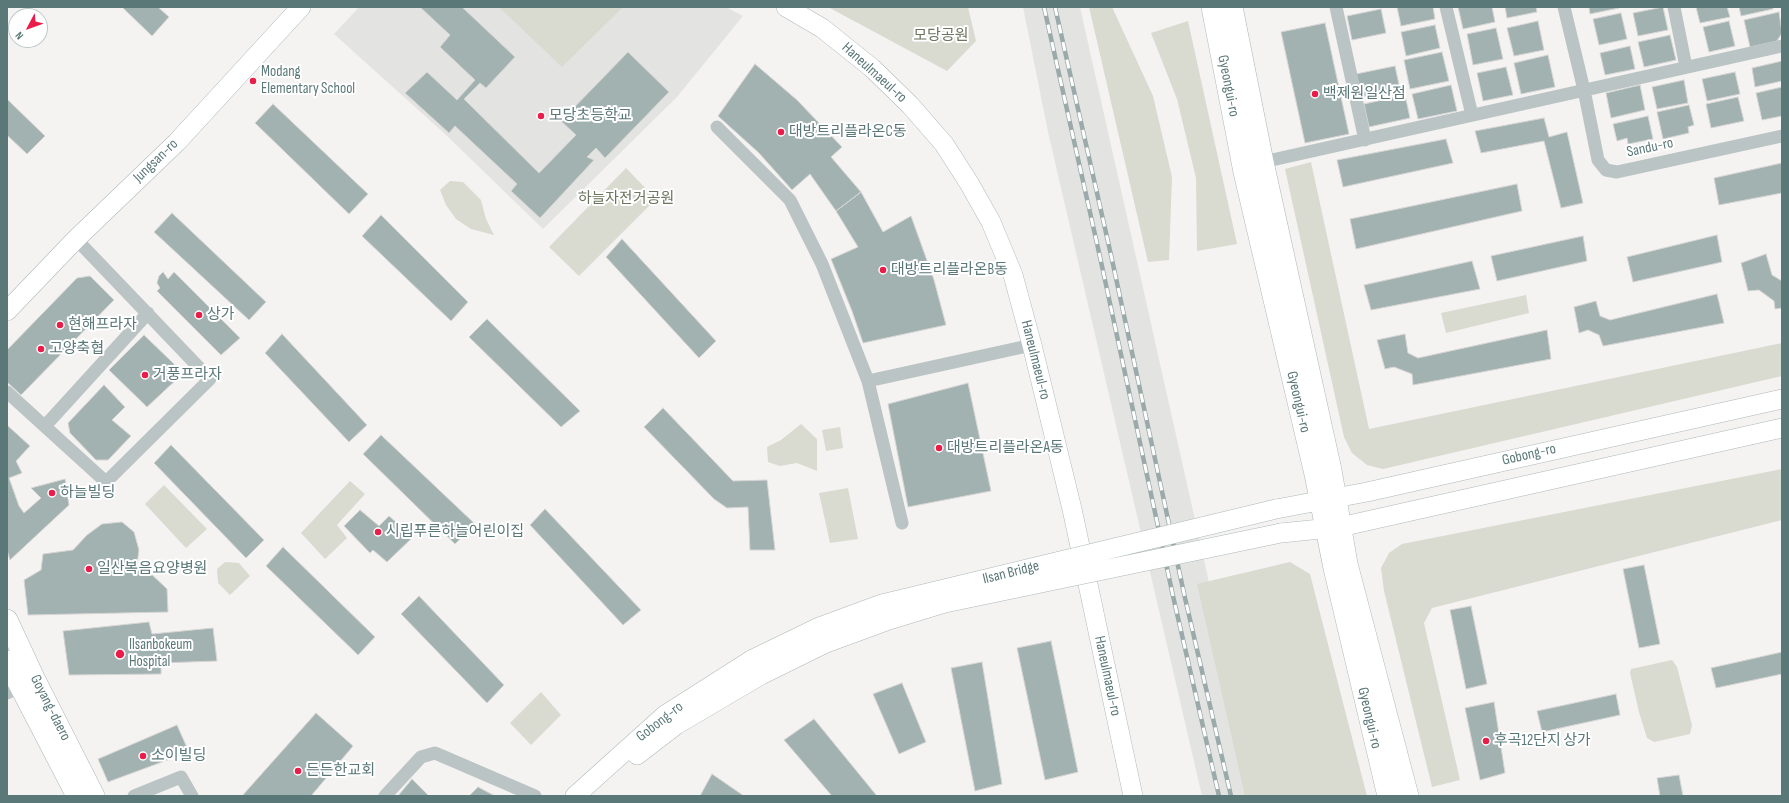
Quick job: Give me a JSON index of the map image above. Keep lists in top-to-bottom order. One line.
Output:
{"streets":{"main road":["Haneulmaeul-ro","Gyeongui-ro","Jungsan-ro","Gobong-ro","Ilsan Bridge","Goyang-daero"],"street":["Sandu-ro"]},"crossings":[["Gyeongui-ro","Gobong-ro"],["Gobong-ro","Ilsan Bridge"]],"parks":["모당공원","하늘자전거공원"],"places":["Modang Elementary School","백제원일산점","모당초등학교","대방트리플라온C동","대방트리플라온B동","상가","현해프라자","고양축협","거풍프라자","대방트리플라온A동","하늘빌딩","시립푸른하늘어린이집","일산복음요양병원","Ilsanbokeum Hospital","후곡12단지 상가","소이빌딩","든든한교회"],"north":"bottom left"}
